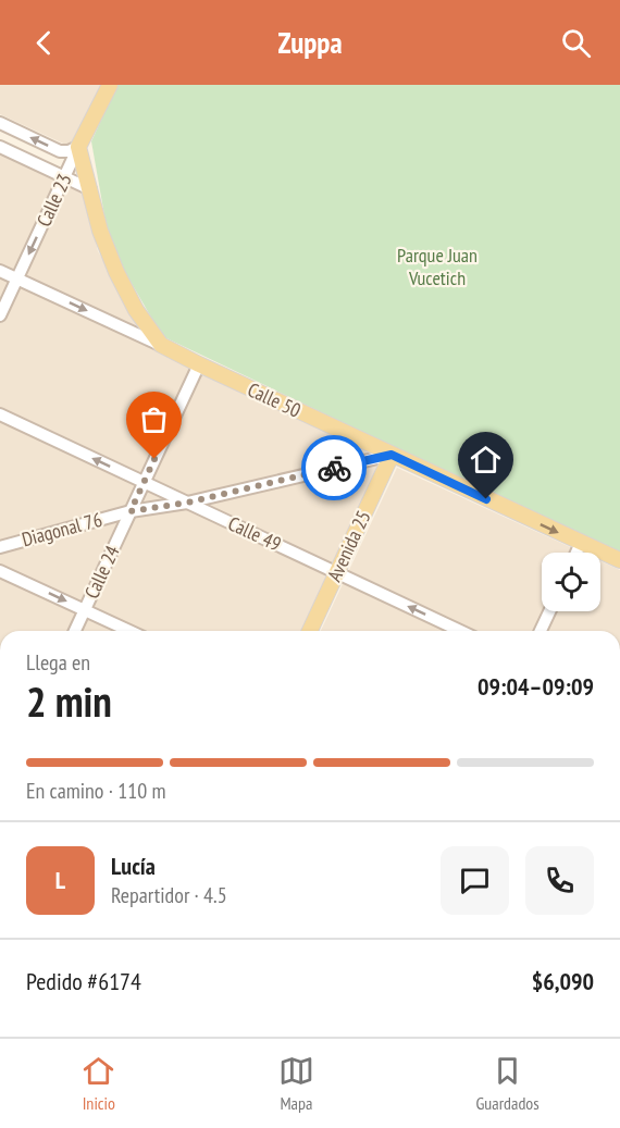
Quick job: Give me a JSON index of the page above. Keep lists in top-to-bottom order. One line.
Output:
{"streets":{"main road":["Calle 23","Calle 50","Avenida 25"],"street":["Diagonal 76","Calle 49","Calle 24"]},"crossings":[["Calle 23","Calle 50"],["Calle 50","Diagonal 76"],["Calle 50","Avenida 25"],["Calle 50","Calle 24"],["Diagonal 76","Calle 49"],["Diagonal 76","Avenida 25"],["Diagonal 76","Calle 24"],["Calle 49","Avenida 25"],["Calle 49","Calle 24"]],"one_way":["Calle 23","Calle 50","Calle 49"],"parks":["Parque Juan Vucetich"],"page":{"header":"Zuppa","heading":["2 min","Llega en","09:04–09:09"],"panel":["Lucía","Repartidor · 4.5","Pedido #6174","$6,090"],"bar":"En camino · 110 m","round":"L","tabs":["Inicio","Mapa","Guardados"]}}
